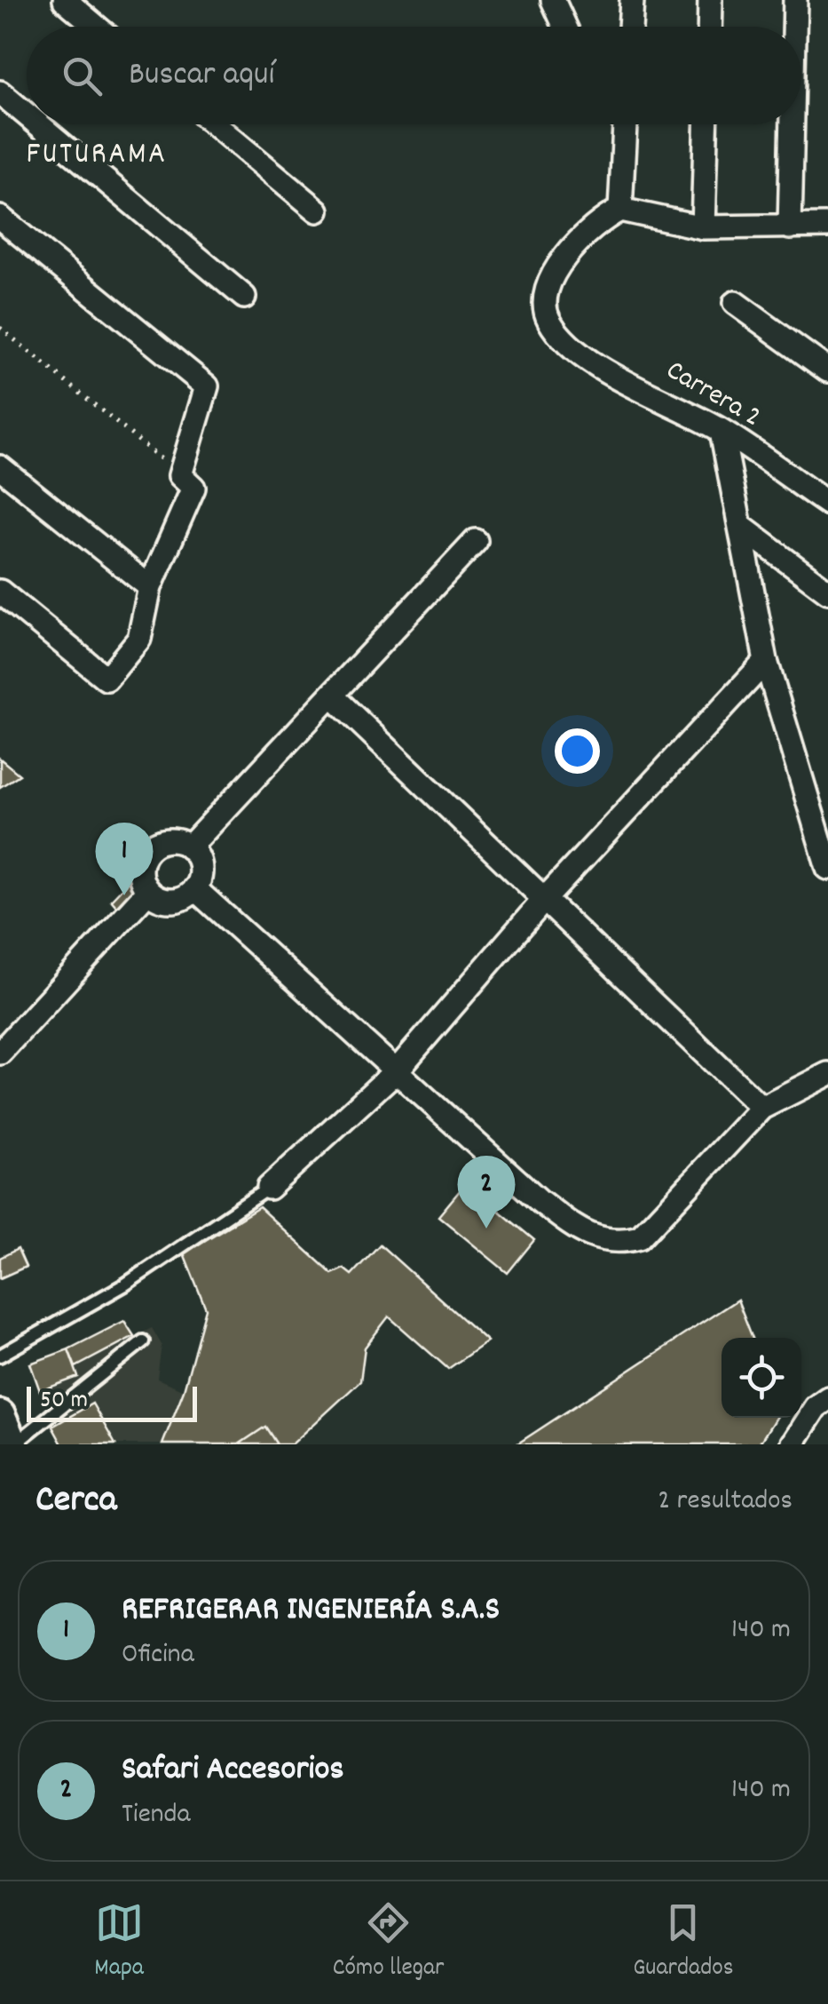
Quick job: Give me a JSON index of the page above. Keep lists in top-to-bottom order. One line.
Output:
{"streets":{"street":["Carrera 2"]},"districts":["FUTURAMA"],"scale_bar":"50 m","page":{"search":"Buscar aquí","pins":["1","2"],"scale":"50 m","heading":["Cerca","2 resultados"],"list":[{"mark":"1","name":"REFRIGERAR INGENIERÍA S.A.S","note":"Oficina","value":"140 m"},{"mark":"2","name":"Safari Accesorios","note":"Tienda","value":"140 m"}],"nav":["Mapa","Cómo llegar","Guardados"]}}
